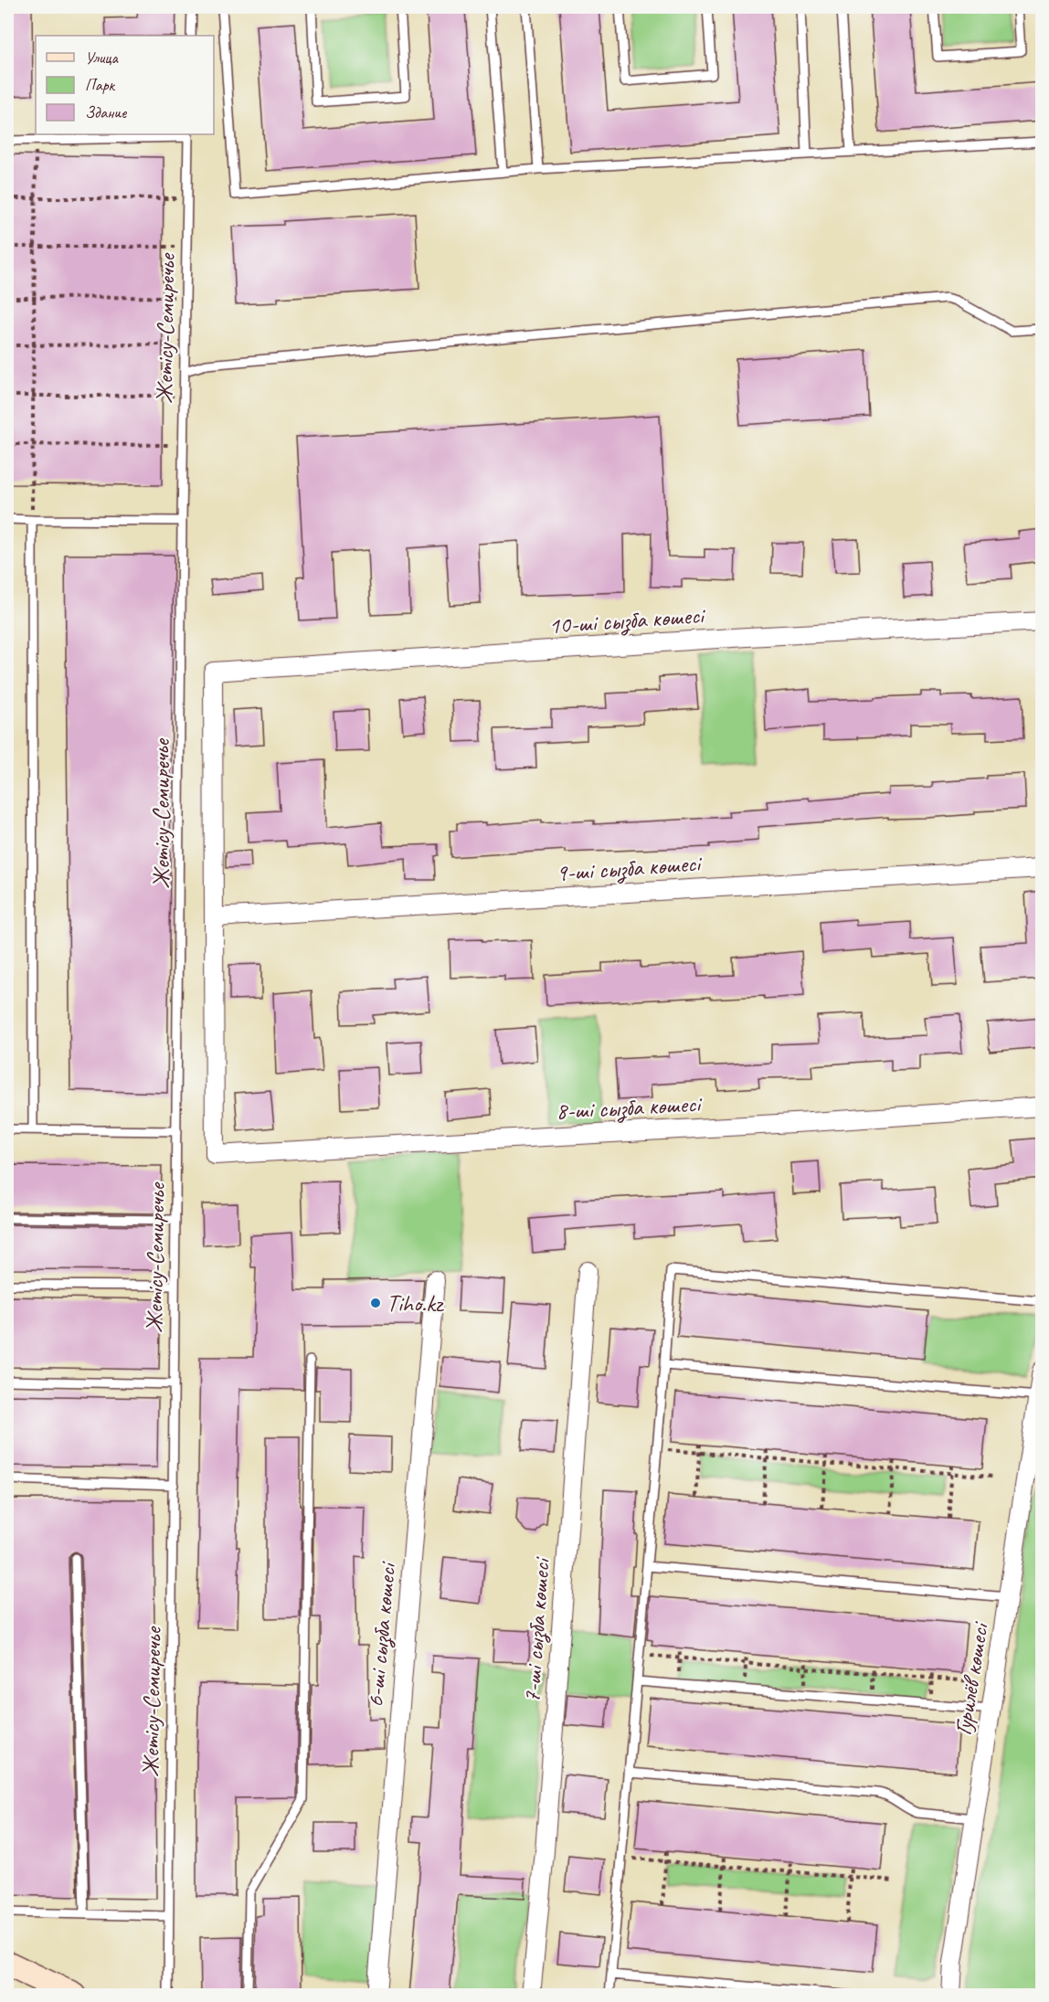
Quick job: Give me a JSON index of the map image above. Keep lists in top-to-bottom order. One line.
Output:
{"streets":{"street":["10-ші сызба көшесі","9-ші сызба көшесі","8-ші сызба көшесі","7-ші сызба көшесі","6-ші сызба көшесі","Гурилёв көшесі"],"lane":["Жетісу-Семиречье"]},"crossings":[["10-ші сызба көшесі","9-ші сызба көшесі"],["10-ші сызба көшесі","8-ші сызба көшесі"],["9-ші сызба көшесі","8-ші сызба көшесі"]],"places":["Tiho.kz"],"legend":["Улица","Парк","Здание"]}
